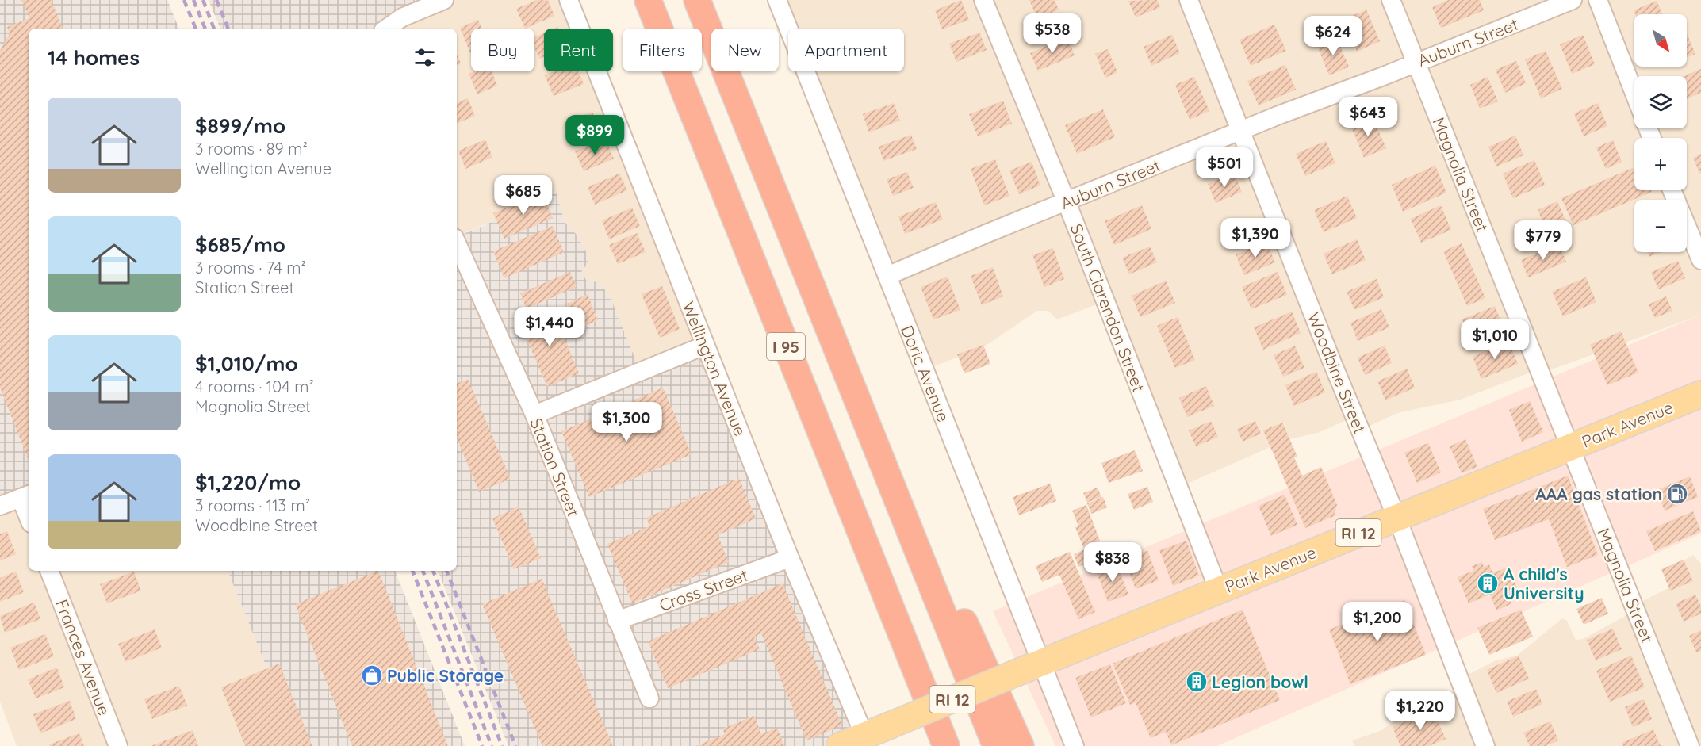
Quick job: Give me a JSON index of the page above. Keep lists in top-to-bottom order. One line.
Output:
{"streets":{"highway":["I 95"],"main road":["Park Avenue","RI 12"],"street":["Auburn Street","Magnolia Street","South Clarendon Street","Wellington Avenue","Woodbine Street","Doric Avenue","Station Street","Cross Street","Frances Avenue"]},"crossings":[["Auburn Street","Magnolia Street"],["Auburn Street","South Clarendon Street"],["Auburn Street","Woodbine Street"],["Auburn Street","Doric Avenue"],["Magnolia Street","Park Avenue"],["South Clarendon Street","Park Avenue"],["Wellington Avenue","Park Avenue"],["Wellington Avenue","Cross Street"],["Woodbine Street","Park Avenue"],["Doric Avenue","Park Avenue"],["Station Street","Cross Street"]],"places":{"fuel station":["AAA gas station"],"building":["A child's University","Legion bowl"],"shop":["Public Storage"]},"north":"bottom right","page":{"price":["$538","$624","$643","$899","$501","$685","$1,390","$779","$1,440","$1,010","$1,300","$838","$1,200","$1,220"],"map_buttons":["+","−"],"chip":["Buy","Rent","Filters","New","Apartment"],"heading":"14 homes","list":[{"name":"$899/mo","note":"3 rooms · 89 m² · Wellington Avenue"},{"name":"$685/mo","note":"3 rooms · 74 m² · Station Street"},{"name":"$1,010/mo","note":"4 rooms · 104 m² · Magnolia Street"},{"name":"$1,220/mo","note":"3 rooms · 113 m² · Woodbine Street"}]}}
